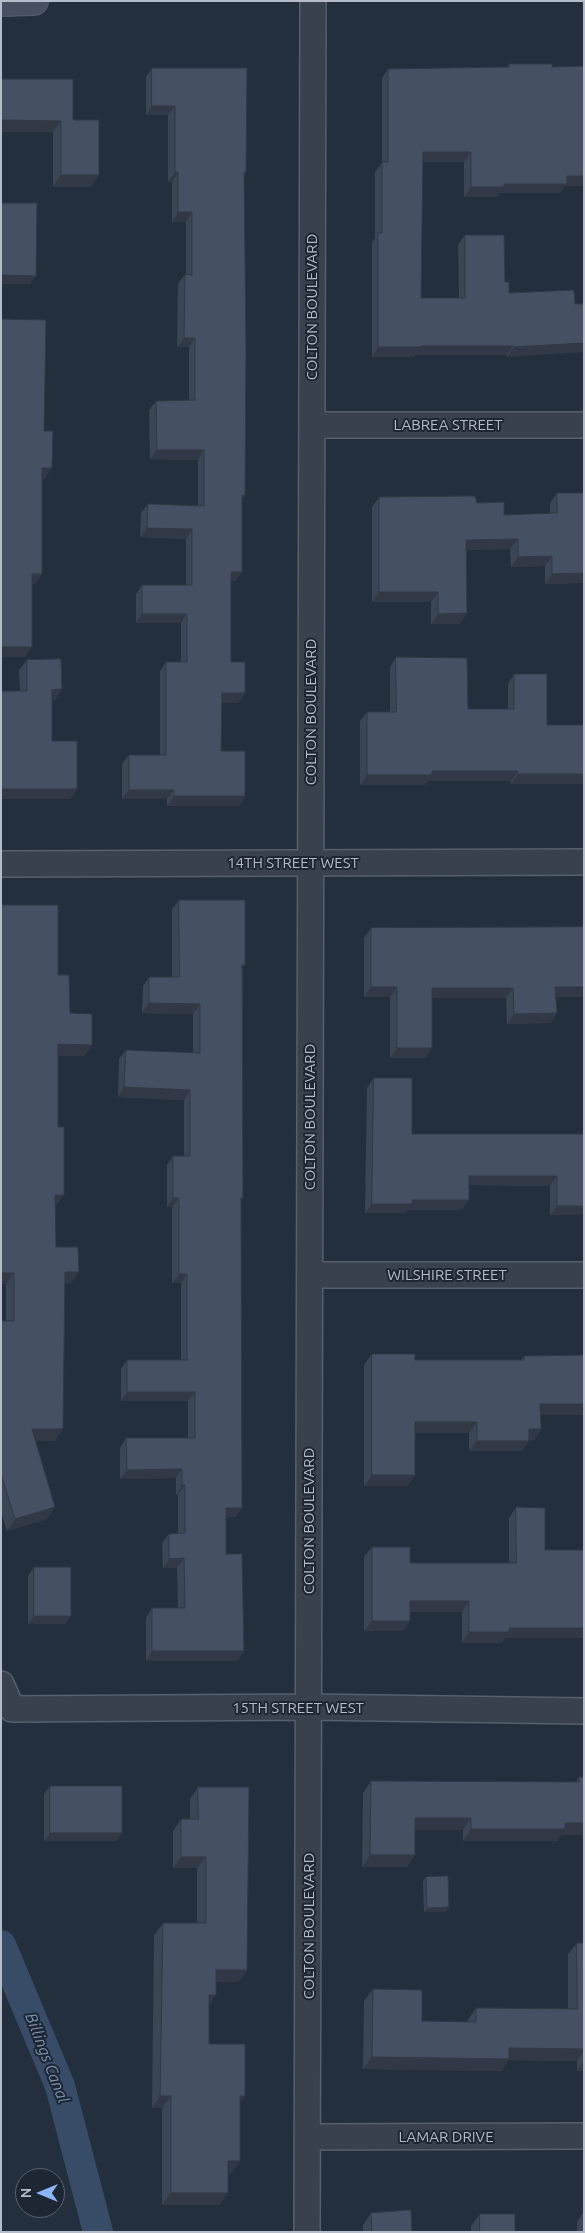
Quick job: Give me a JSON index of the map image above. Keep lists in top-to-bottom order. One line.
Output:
{"streets":{"street":["COLTON BOULEVARD","LABREA STREET","14TH STREET WEST","WILSHIRE STREET","15TH STREET WEST","LAMAR DRIVE"]},"crossings":[["COLTON BOULEVARD","LABREA STREET"],["COLTON BOULEVARD","14TH STREET WEST"],["COLTON BOULEVARD","WILSHIRE STREET"],["COLTON BOULEVARD","15TH STREET WEST"],["COLTON BOULEVARD","LAMAR DRIVE"]],"water":["Billings Canal"],"north":"left"}
